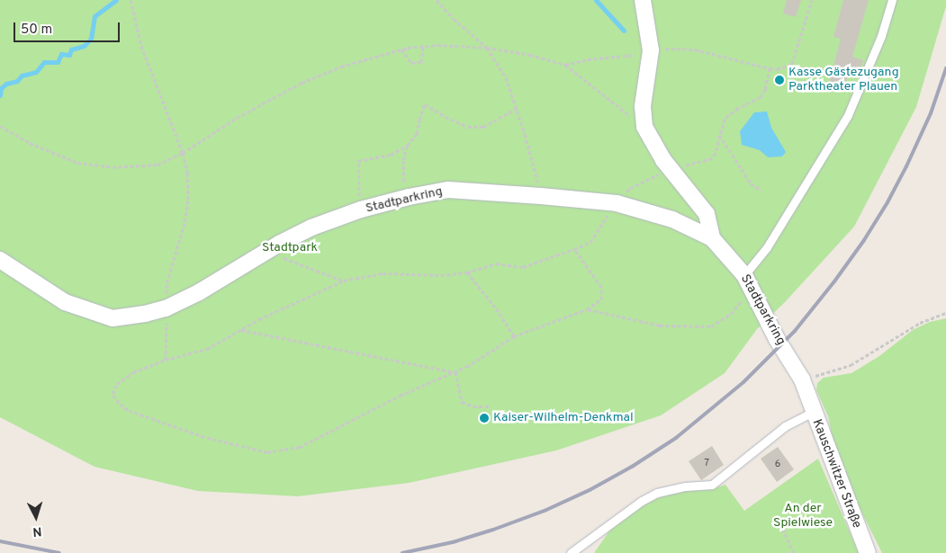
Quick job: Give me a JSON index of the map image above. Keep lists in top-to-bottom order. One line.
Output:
{"streets":{"street":["Stadtparkring","Kauschwitzer Straße"]},"crossings":[["Stadtparkring","Kauschwitzer Straße"]],"parks":["Stadtpark","An der Spielwiese"],"places":["Kasse Gästezugang Parktheater Plauen","Kaiser-Wilhelm-Denkmal"],"house_numbers":["7","6"],"scale_bar":"50 m","north":"bottom"}
